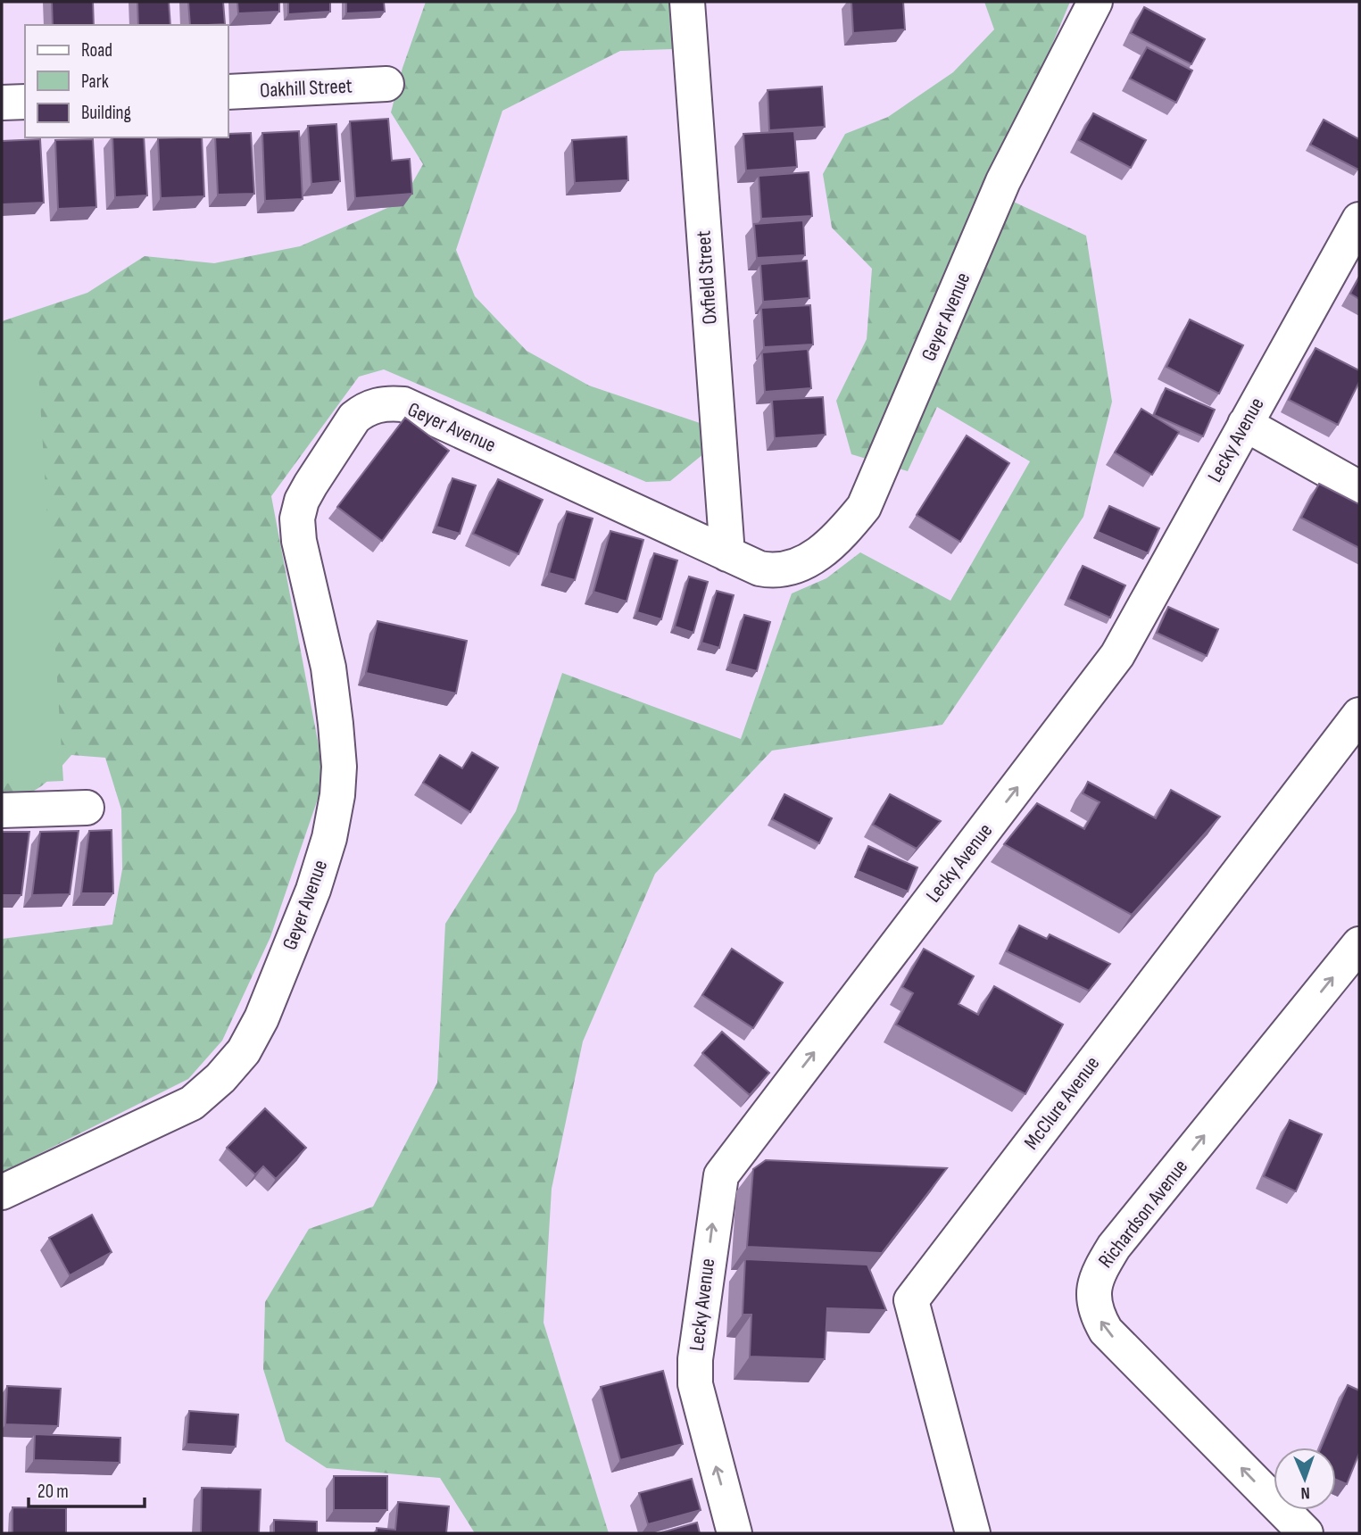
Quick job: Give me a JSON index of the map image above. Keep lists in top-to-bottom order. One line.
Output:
{"streets":{"street":["Oakhill Street","Oxfield Street","Geyer Avenue","Lecky Avenue","McClure Avenue","Richardson Avenue"]},"crossings":[["Oxfield Street","Geyer Avenue"]],"one_way":["Lecky Avenue"],"legend":["Road","Park","Building"],"scale_bar":"20 m","north":"bottom"}
